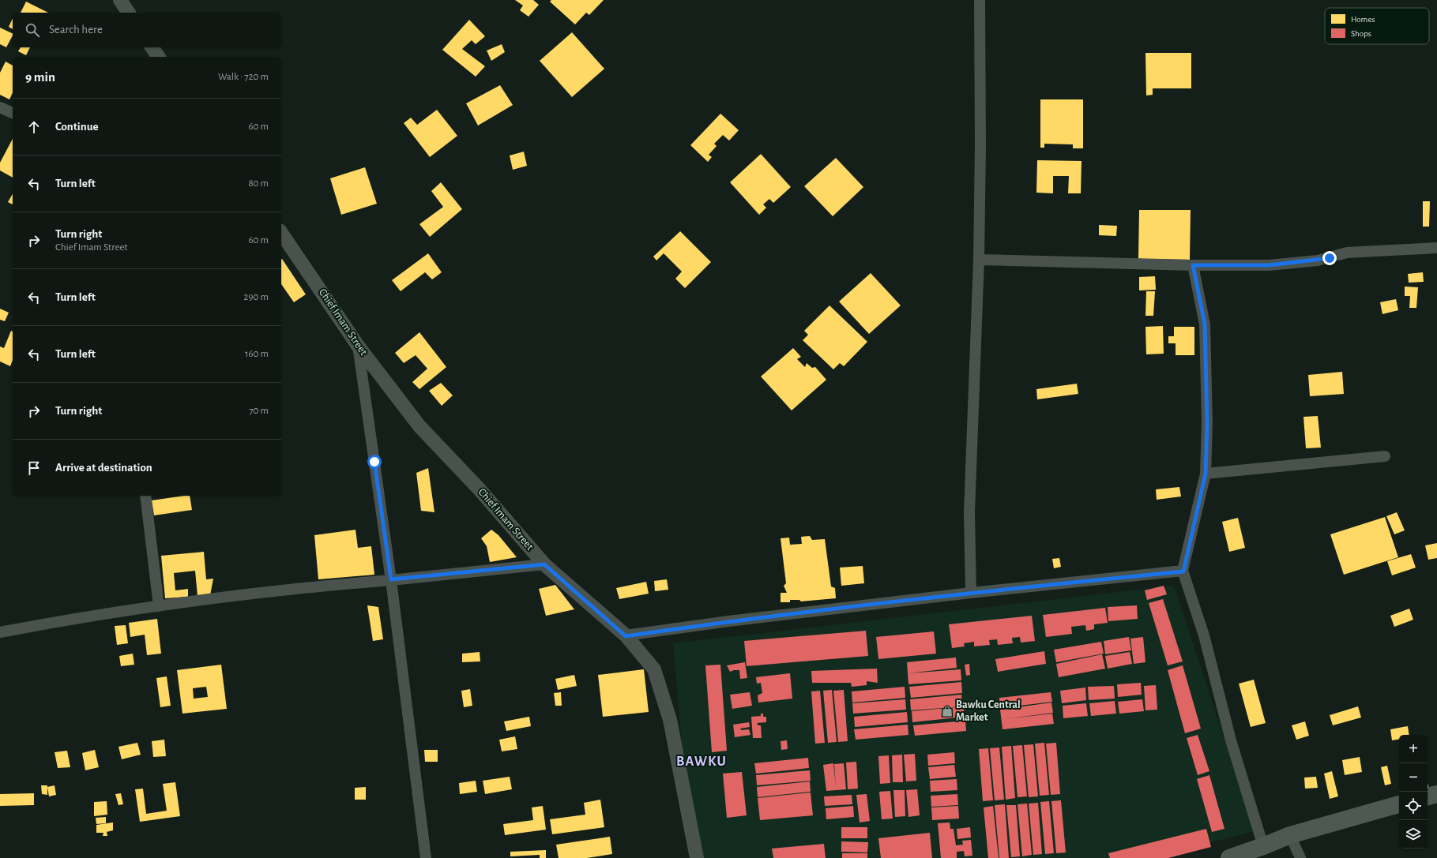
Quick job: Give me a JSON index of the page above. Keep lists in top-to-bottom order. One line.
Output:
{"streets":{"street":["Chief Imam Street"]},"districts":["BAWKU"],"places":{"shop":["Bawku Central Market"]},"legend":["Homes","Shops"],"page":{"search":"Search here","heading":["9 min","Walk · 720 m"],"list":[["Continue","60 m"],["Turn left","80 m"],["Turn right","Chief Imam Street","60 m"],["Turn left","290 m"],["Turn left","160 m"],["Turn right","70 m"],"Arrive at destination"],"map_buttons":["+","−"]}}
